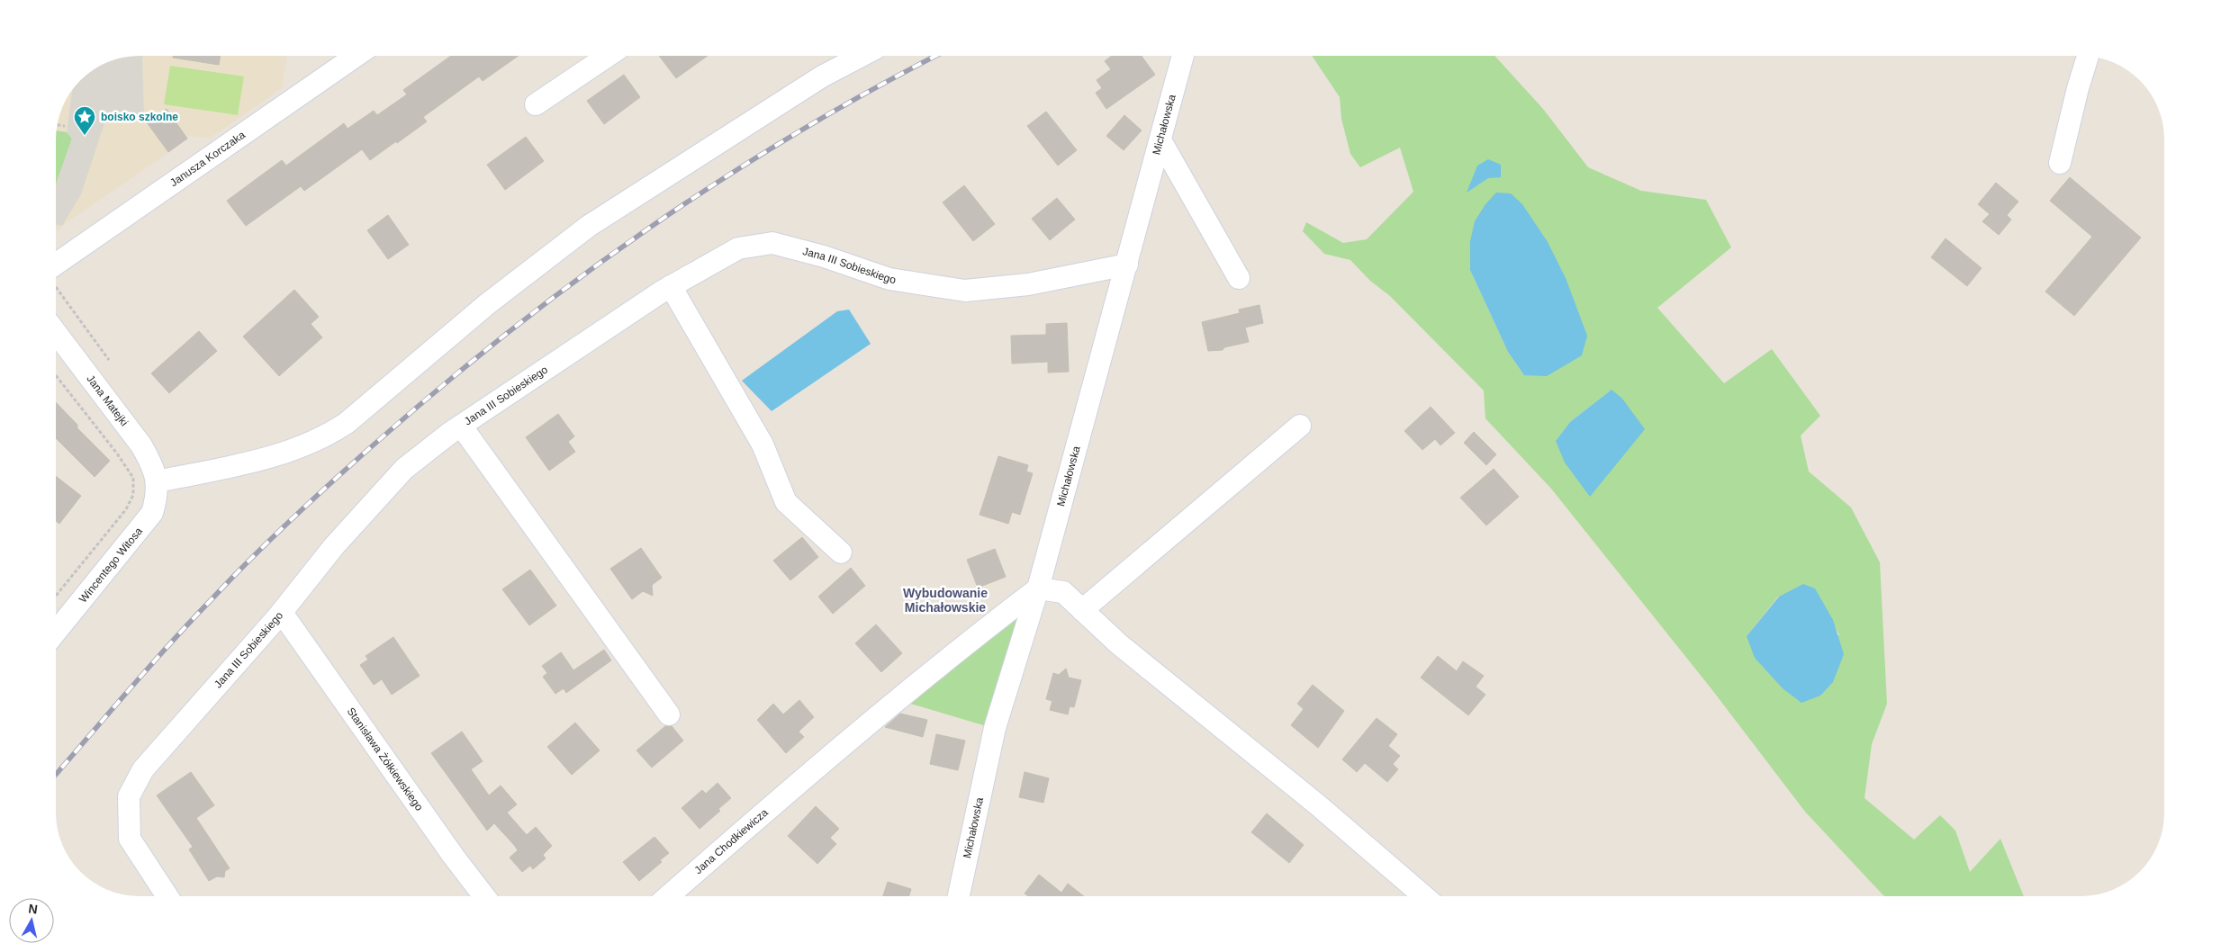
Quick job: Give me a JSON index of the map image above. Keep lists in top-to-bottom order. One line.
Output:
{"streets":{"street":["Michałowska","Janusza Korczaka","Jana III Sobieskiego","Jana Matejki","Wincentego Witosa","Stanisława Żółkiewskiego","Jana Chodkiewicza"]},"crossings":[["Michałowska","Jana III Sobieskiego"],["Michałowska","Jana Chodkiewicza"],["Jana III Sobieskiego","Stanisława Żółkiewskiego"],["Jana Matejki","Wincentego Witosa"]],"districts":["Wybudowanie Michałowskie"],"places":{"place":["boisko szkolne"]},"north":"top"}
